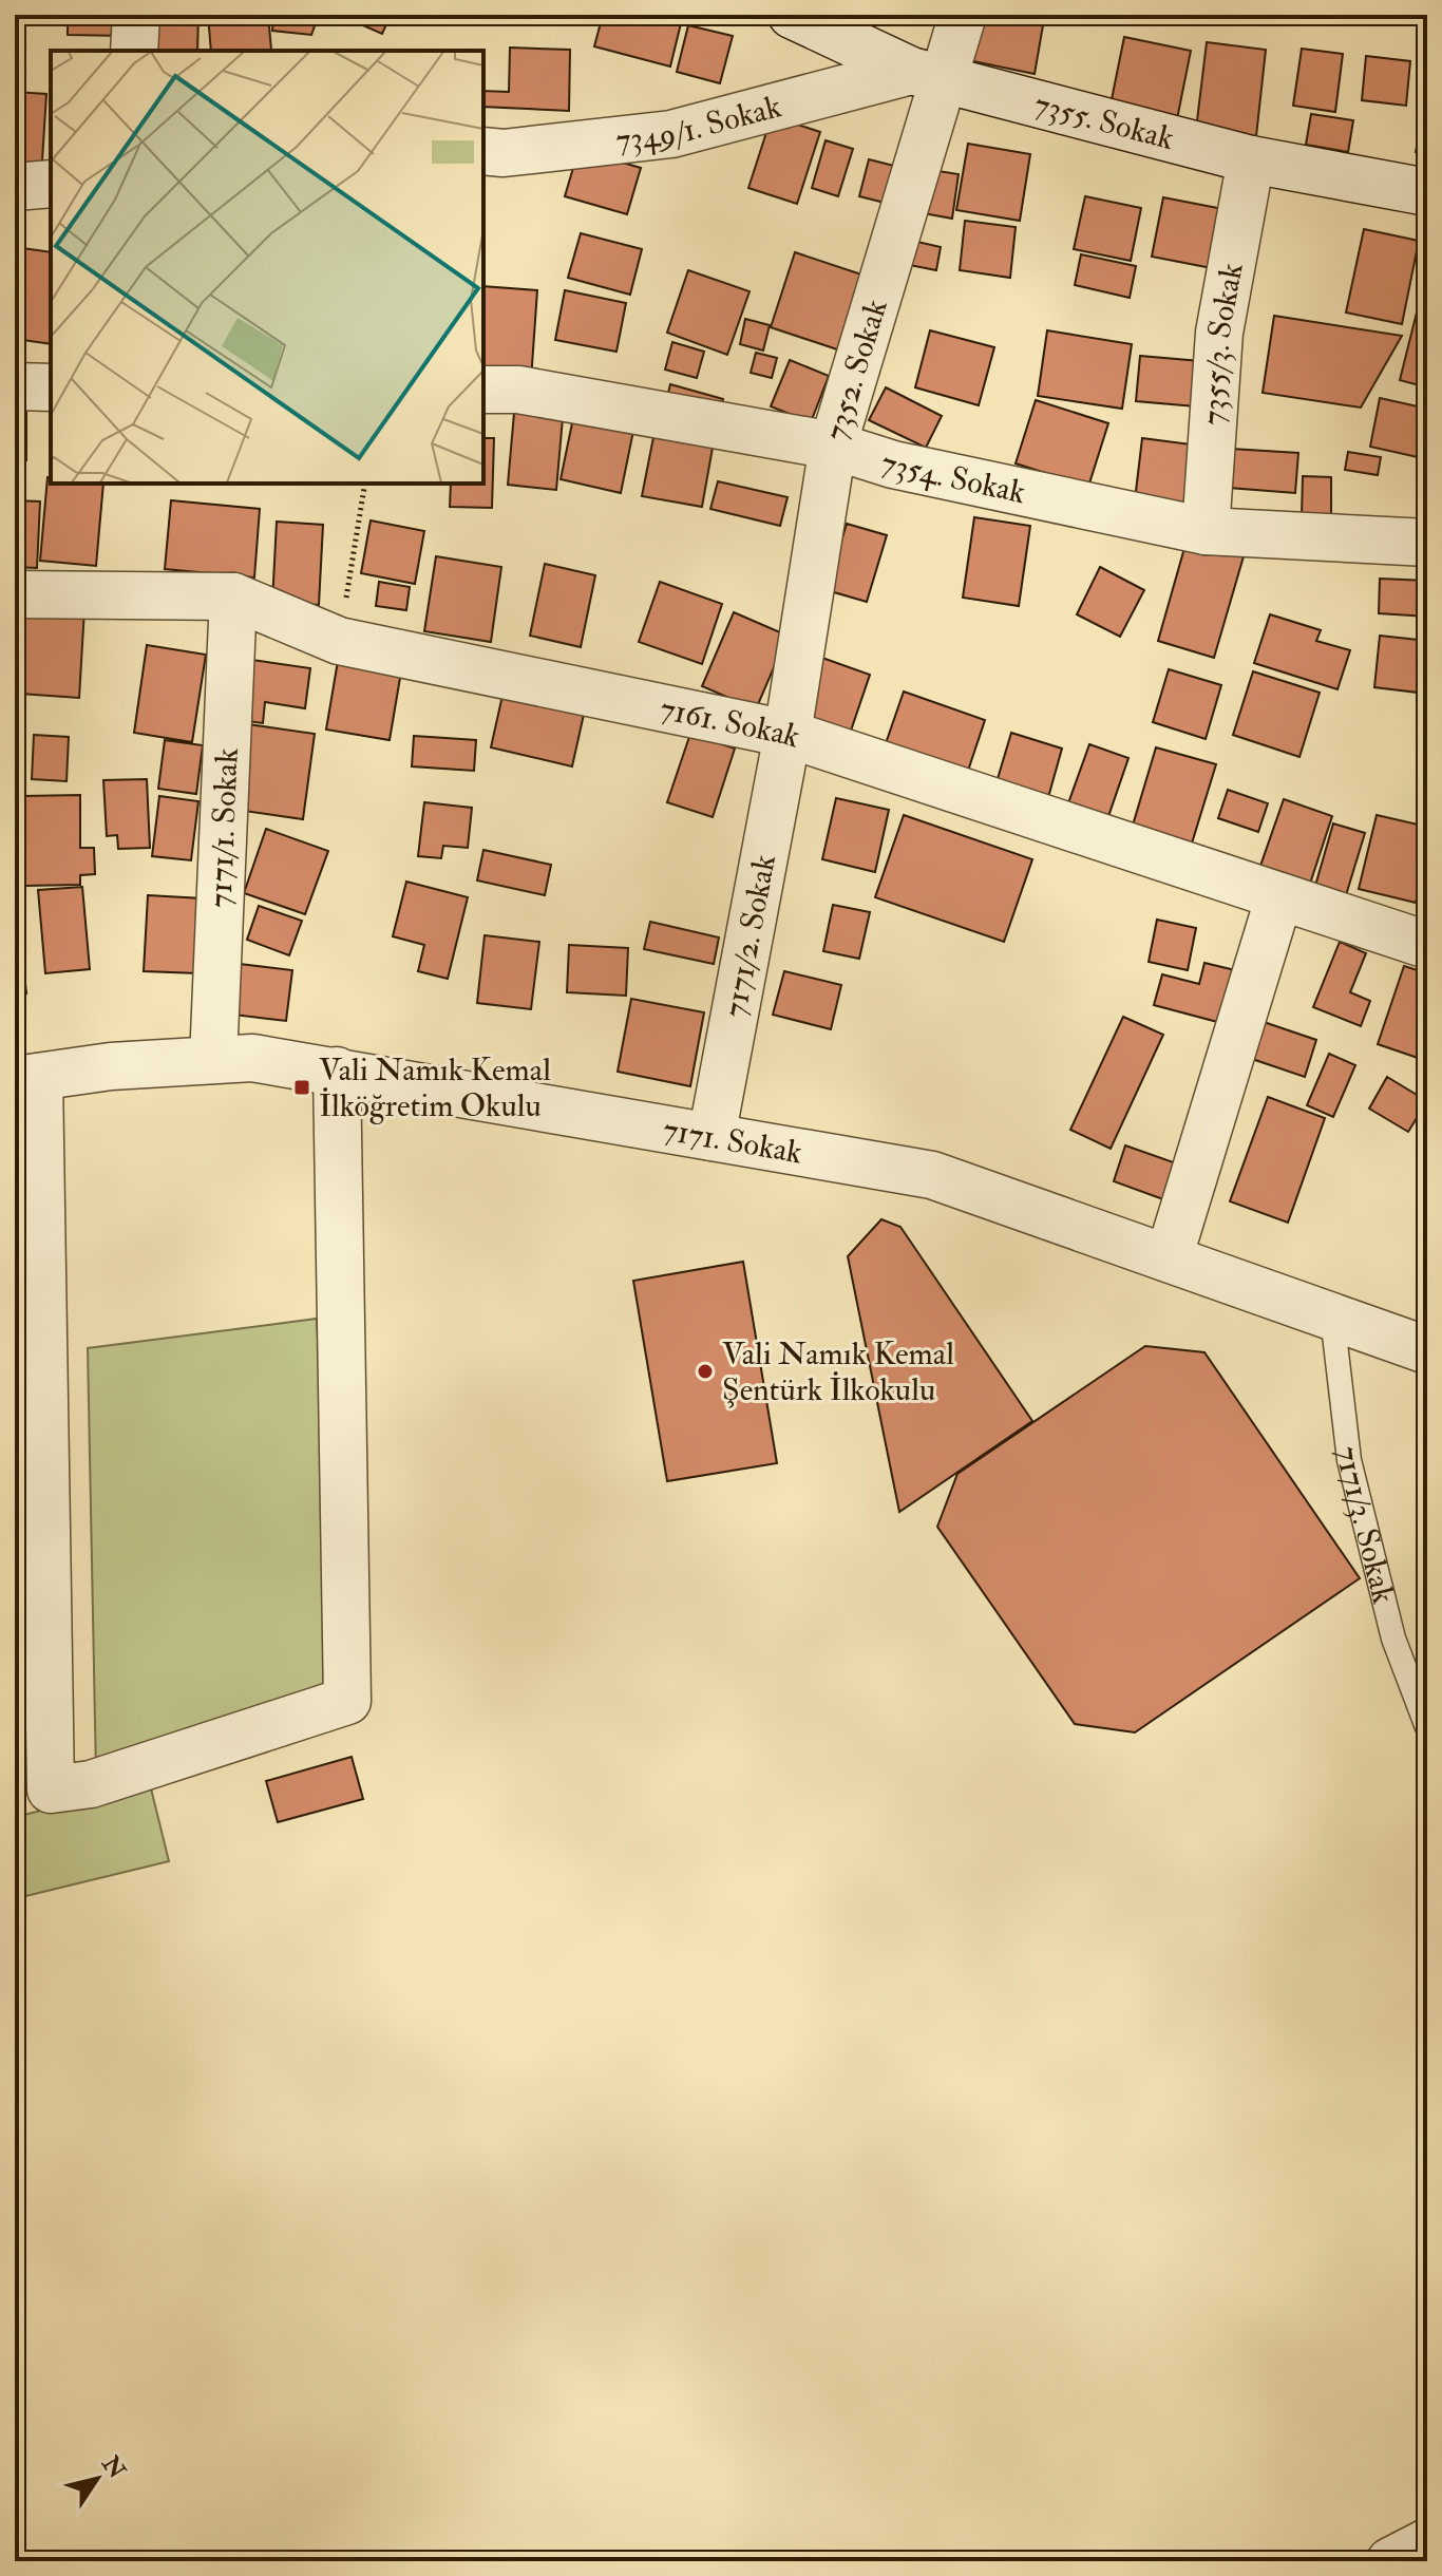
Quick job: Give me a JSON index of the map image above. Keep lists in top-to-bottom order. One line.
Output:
{"streets":{"street":["7355. Sokak","7349/1. Sokak","7355/3. Sokak","7352. Sokak","7354. Sokak","7161. Sokak","7171/1. Sokak","7171/2. Sokak","7171. Sokak"],"lane":["7171/3. Sokak"]},"crossings":[["7355. Sokak","7349/1. Sokak"],["7355. Sokak","7355/3. Sokak"],["7355. Sokak","7352. Sokak"],["7349/1. Sokak","7352. Sokak"],["7355/3. Sokak","7354. Sokak"],["7352. Sokak","7354. Sokak"],["7352. Sokak","7161. Sokak"],["7352. Sokak","7171/2. Sokak"],["7161. Sokak","7171/1. Sokak"],["7161. Sokak","7171/2. Sokak"],["7171/1. Sokak","7171. Sokak"],["7171/2. Sokak","7171. Sokak"],["7171. Sokak","7171/3. Sokak"]],"places":{"transit":["Vali Namık Kemal İlköğretim Okulu"],"other":["Vali Namık Kemal Şentürk İlkokulu"]},"north":"top right"}
